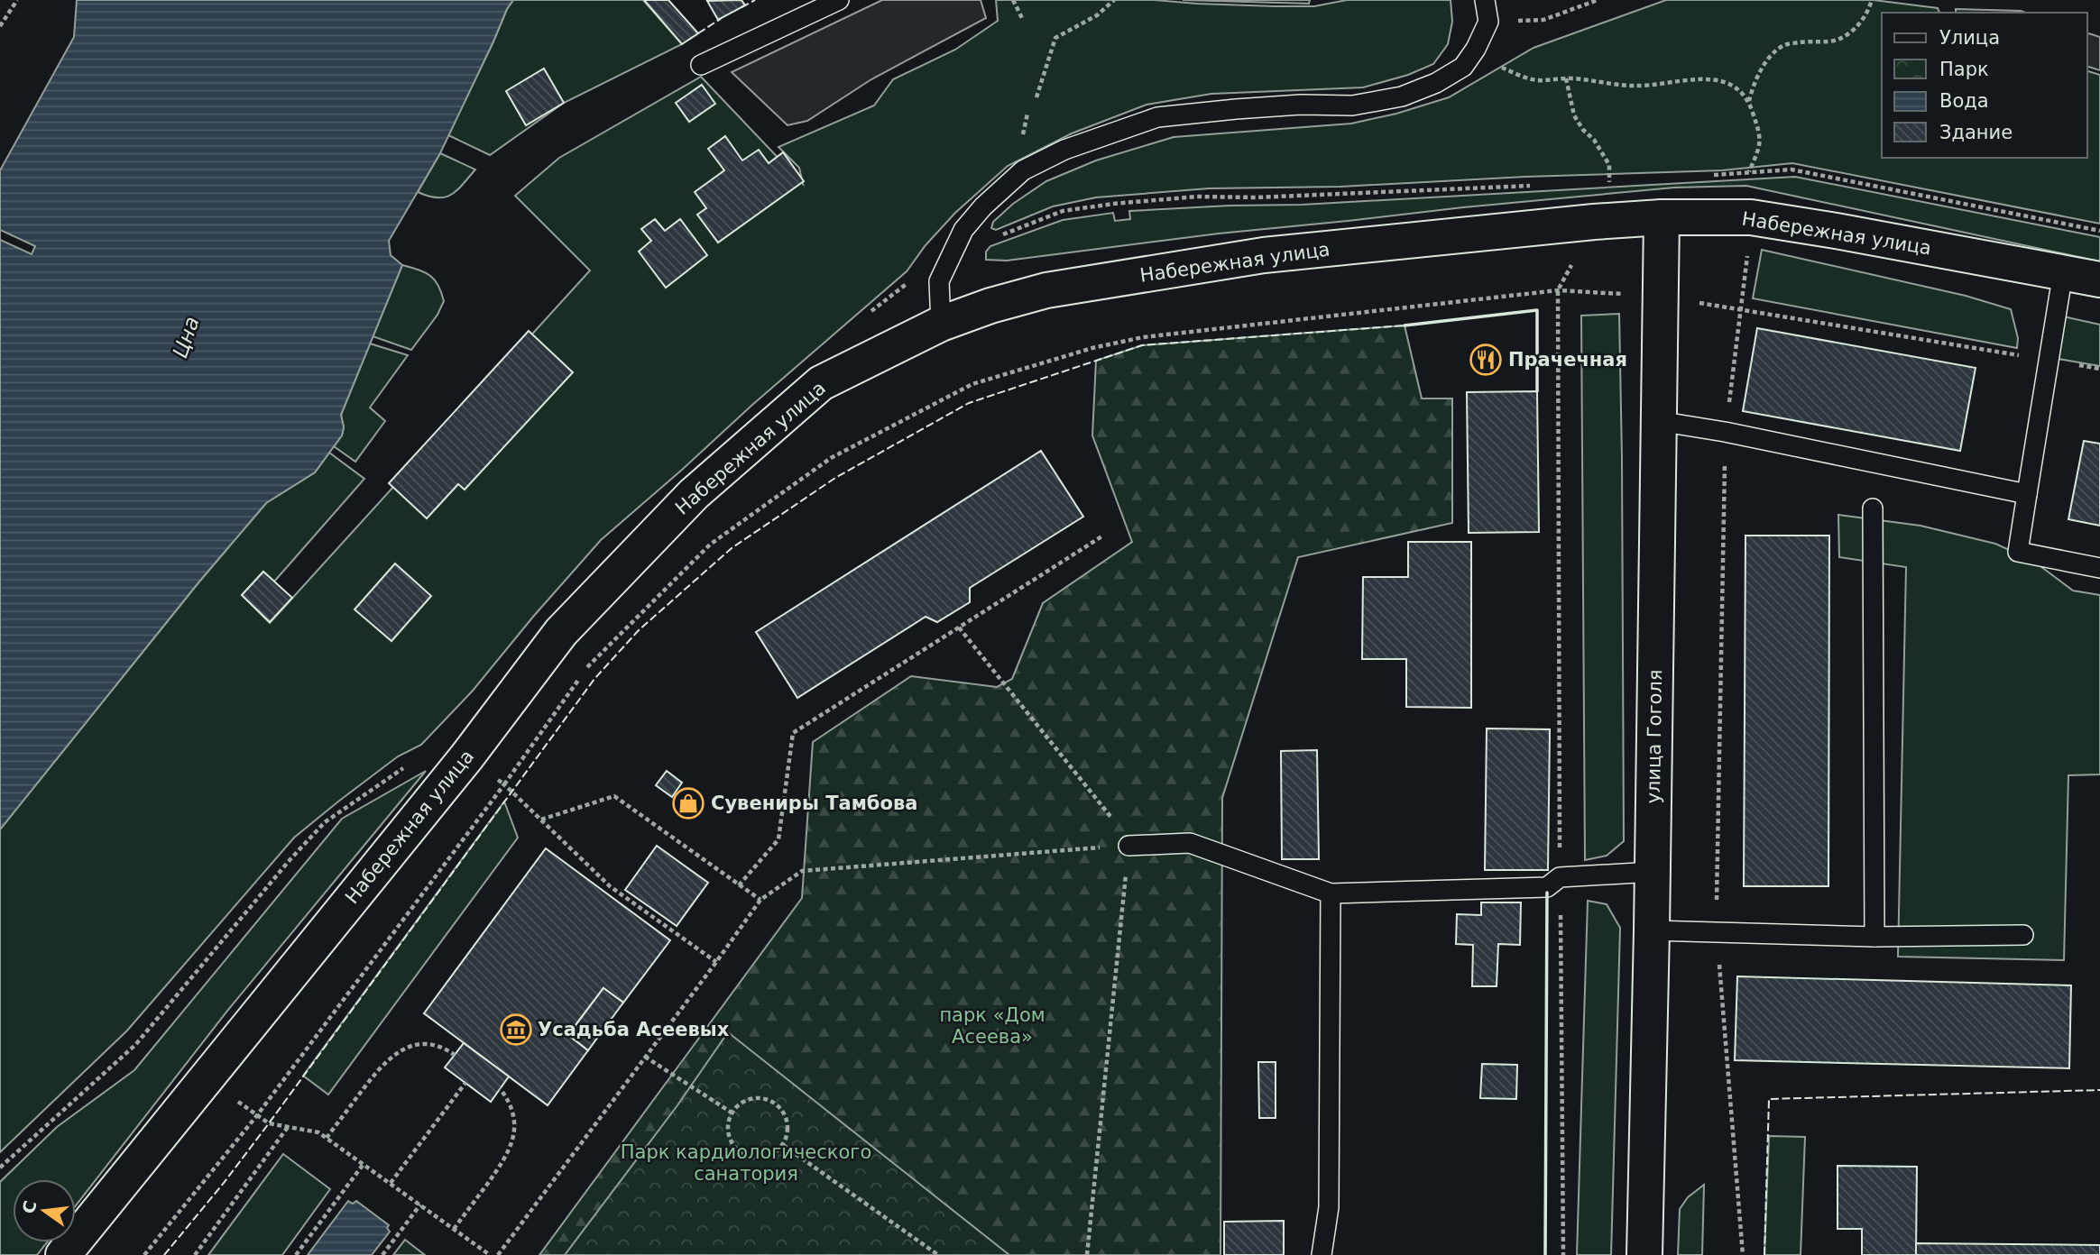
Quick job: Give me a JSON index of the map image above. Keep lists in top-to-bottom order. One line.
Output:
{"streets":{"street":["Набережная улица","улица Гоголя"]},"crossings":[["Набережная улица","улица Гоголя"]],"water":["Цна"],"parks":["парк «Дом Асеева»","Парк кардиологического санатория"],"places":{"restaurant":["Прачечная"],"shop":["Сувениры Тамбова"],"museum":["Усадьба Асеевых"]},"legend":["Улица","Парк","Вода","Здание"],"north":"left"}
